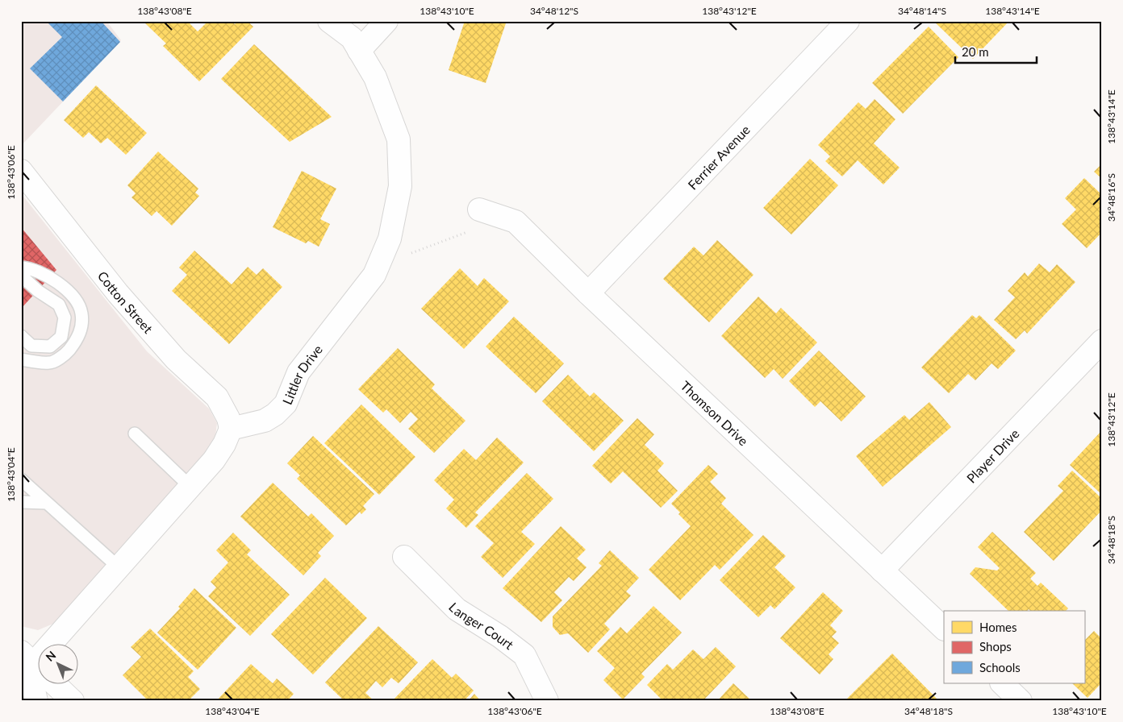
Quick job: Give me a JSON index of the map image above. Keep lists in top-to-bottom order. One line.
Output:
{"streets":{"street":["Ferrier Avenue","Cotton Street","Littler Drive","Thomson Drive","Player Drive","Langer Court"]},"crossings":[["Ferrier Avenue","Thomson Drive"],["Cotton Street","Littler Drive"],["Thomson Drive","Player Drive"]],"legend":["Homes","Shops","Schools"],"scale_bar":"20 m","north":"top left","coordinates":["138°43'08\"E","138°43'10\"E","34°48'12\"S","138°43'12\"E","34°48'14\"S","138°43'14\"E","138°43'06\"E","34°48'16\"S","138°43'04\"E","34°48'18\"S"]}
